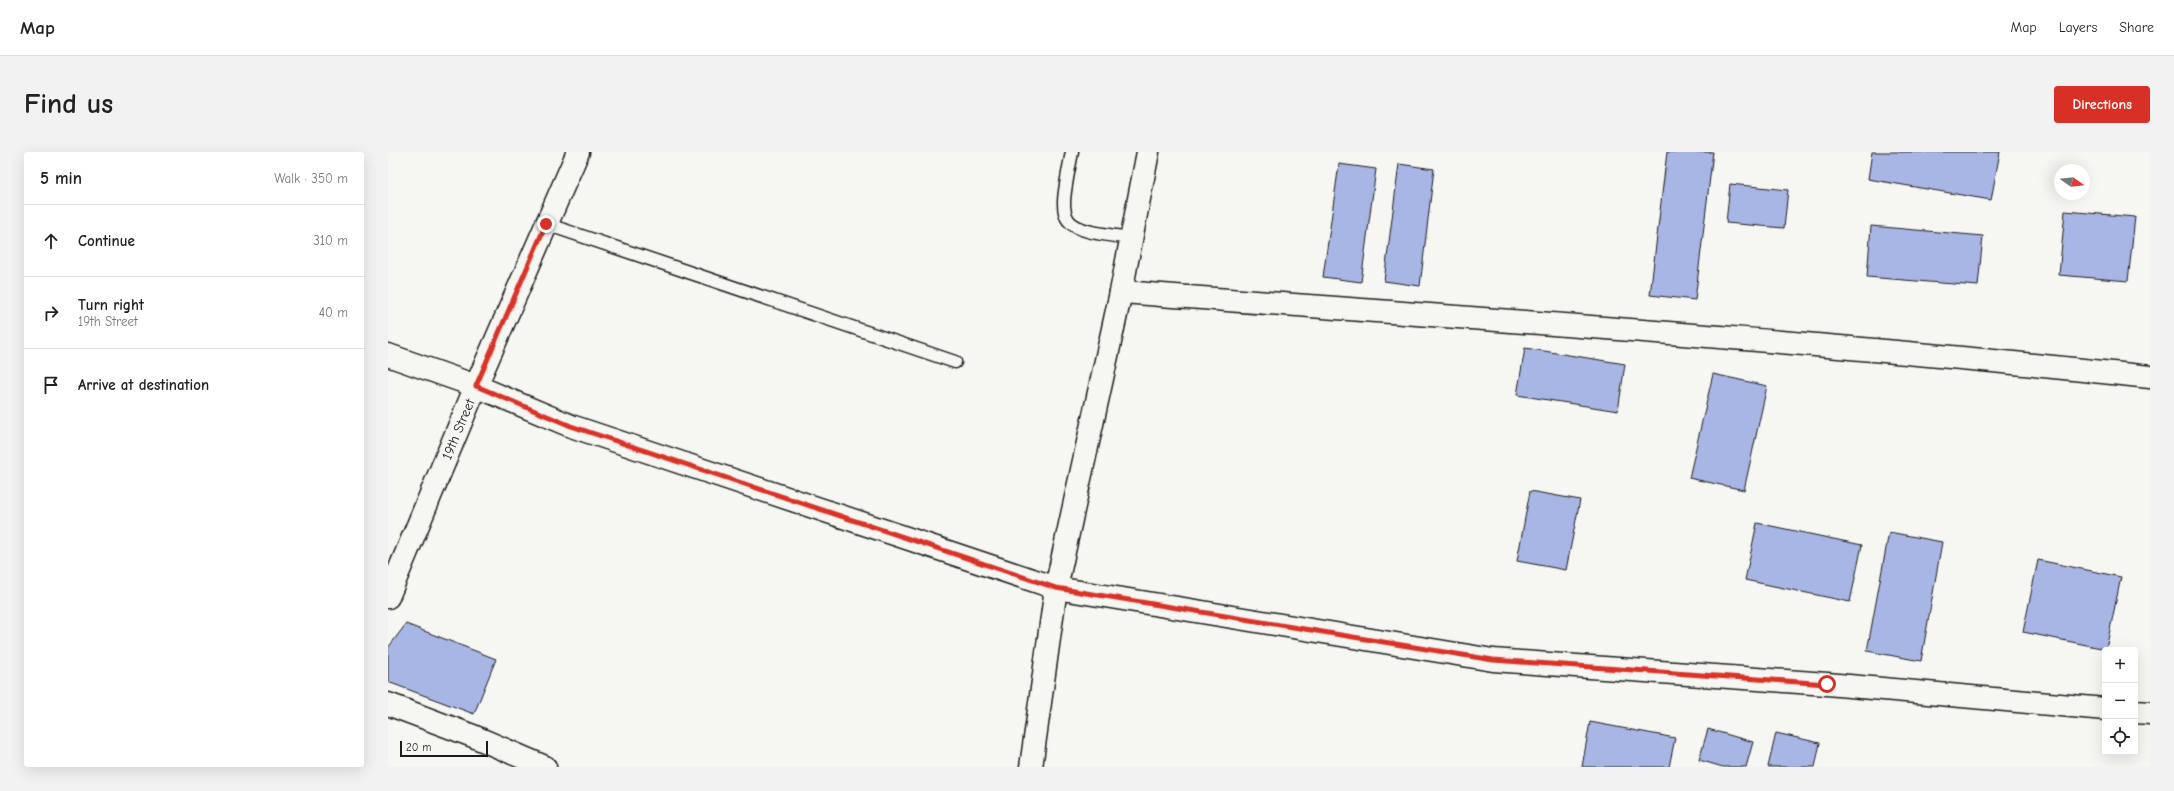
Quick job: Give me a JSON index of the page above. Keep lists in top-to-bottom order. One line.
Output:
{"streets":{"street":["19th Street"]},"scale_bar":"20 m","north":"right","page":{"header":"Map","nav":["Map","Layers","Share"],"buttons":"Directions","title":"Find us","heading":["5 min","Walk · 350 m"],"list":[["Continue","310 m"],["Turn right","19th Street","40 m"],"Arrive at destination"],"map_buttons":["+","−"],"scale":"20 m"}}
